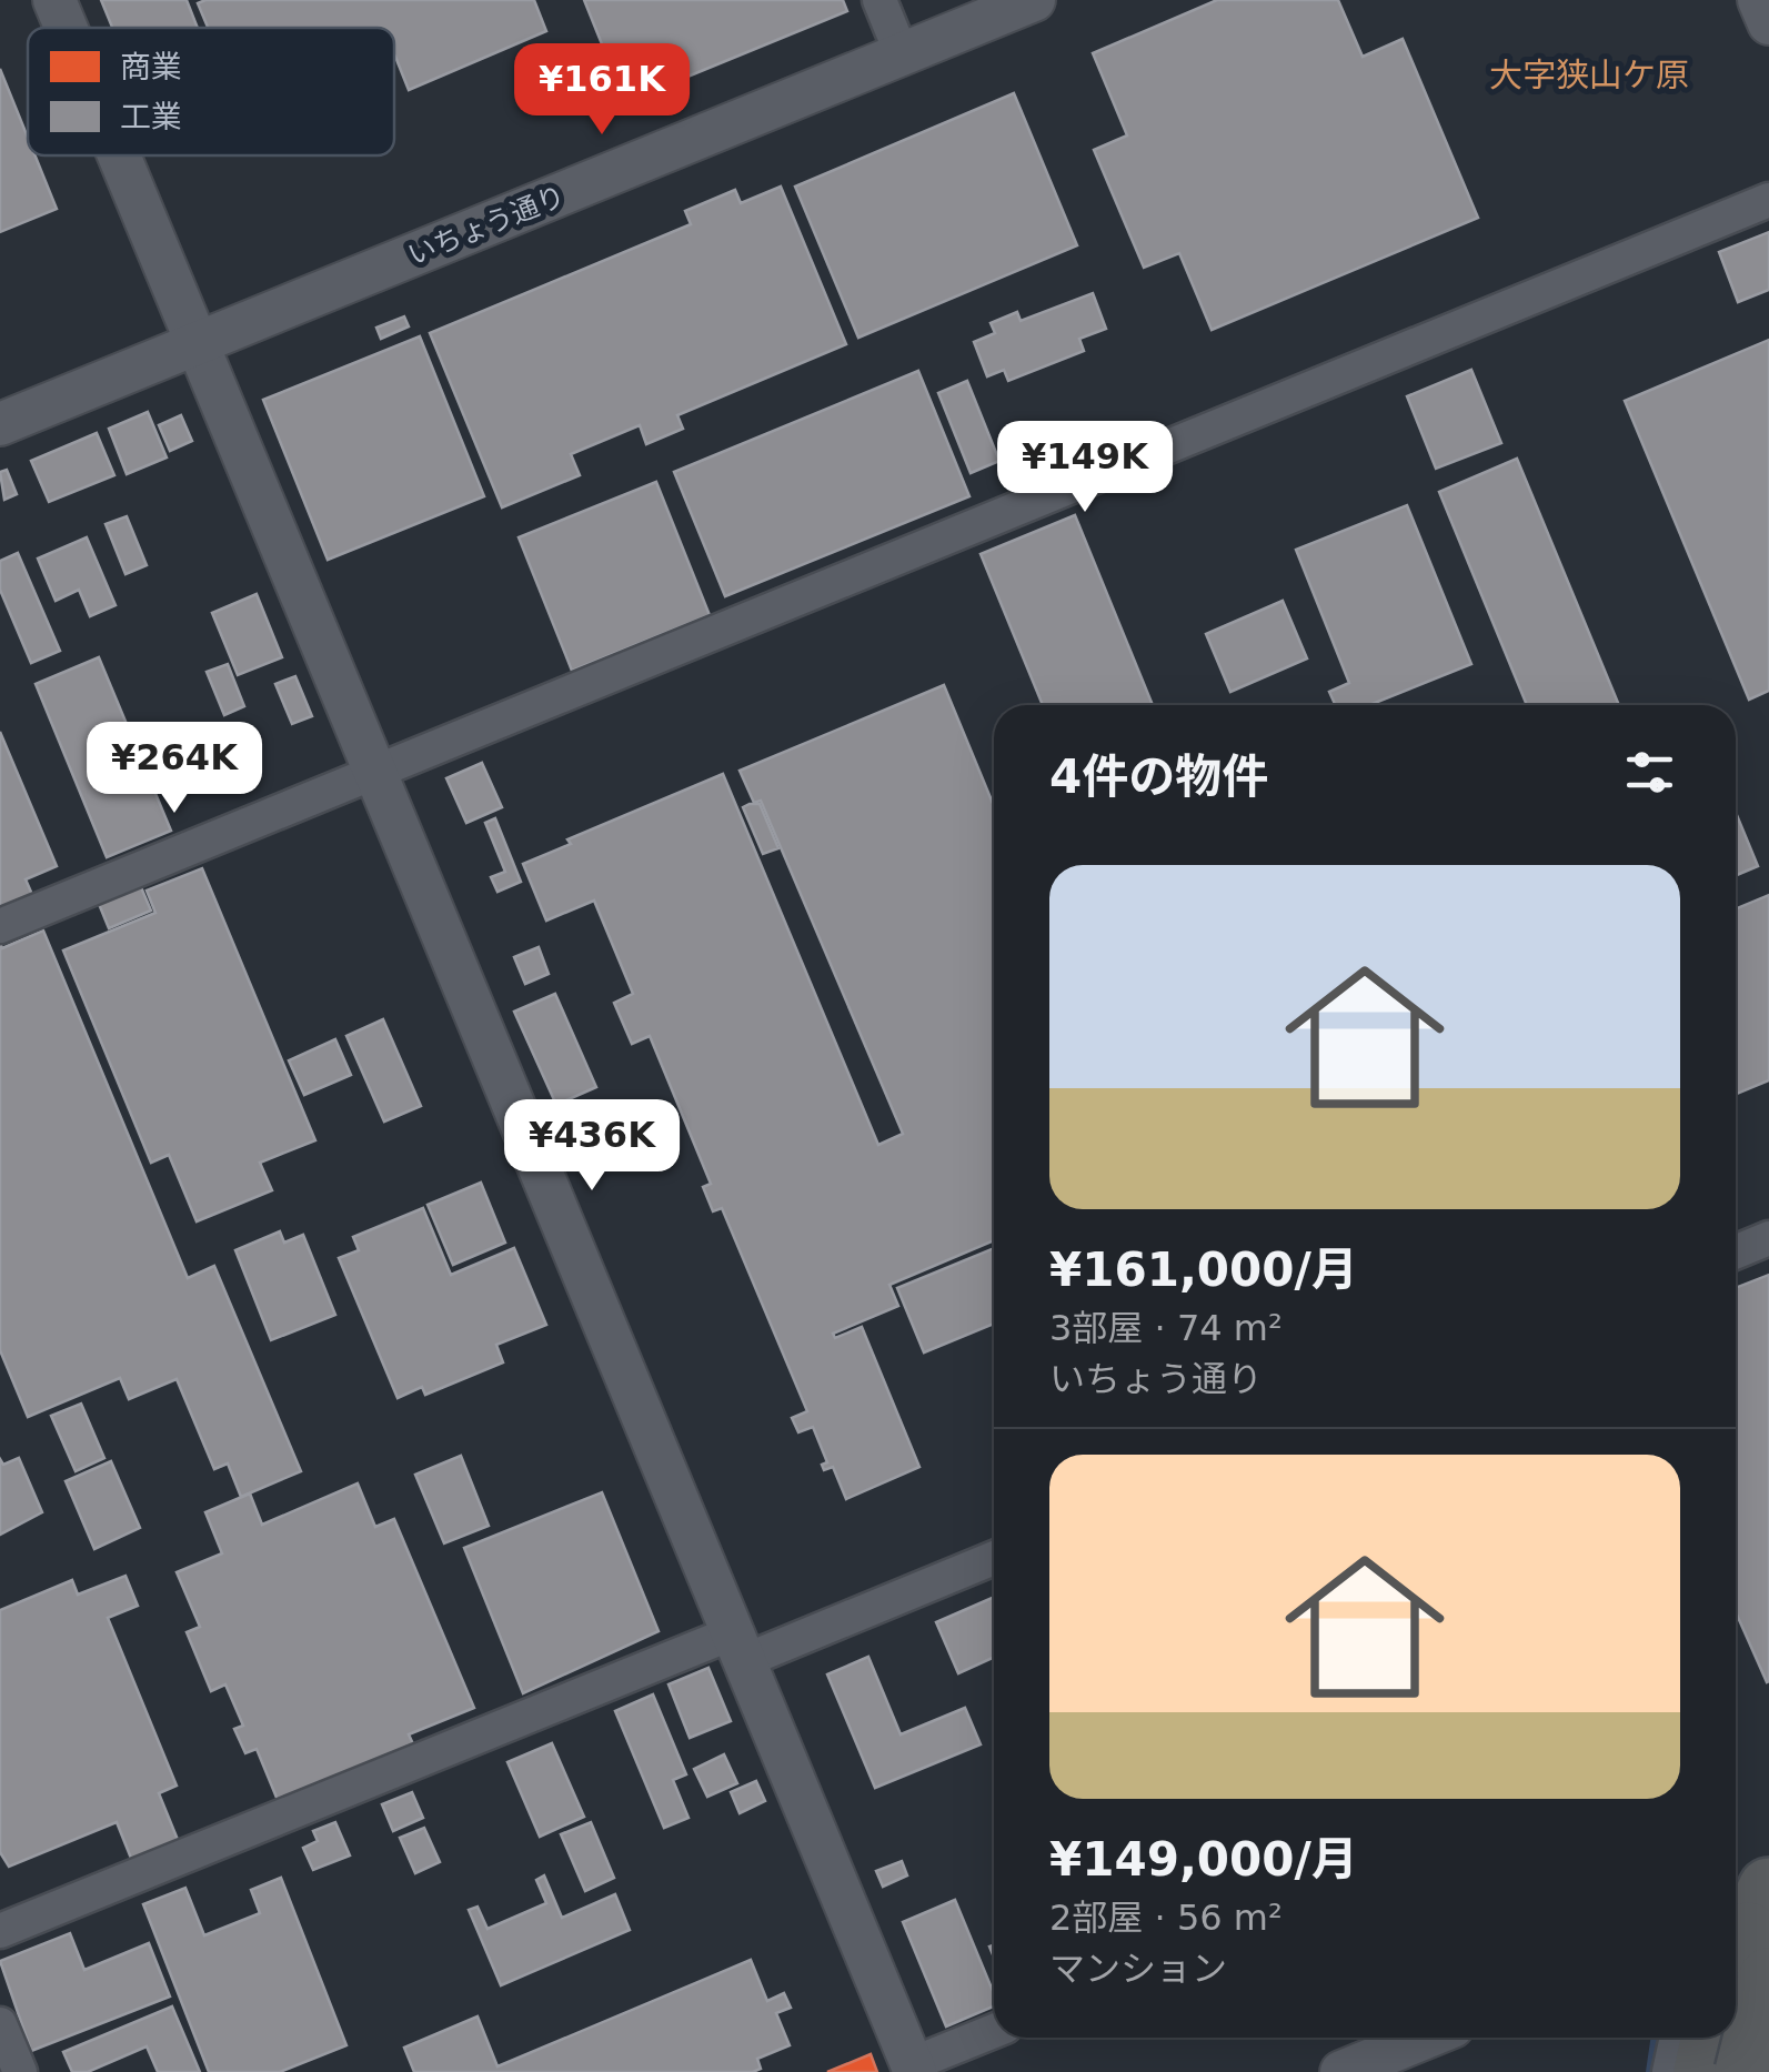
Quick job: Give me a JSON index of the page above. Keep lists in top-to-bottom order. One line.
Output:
{"streets":{"street":["いちょう通り"]},"districts":["大字狭山ケ原"],"legend":["商業","工業"],"page":{"price":["¥161K","¥149K","¥264K","¥436K"],"heading":"4件の物件","list":[{"name":"¥161,000/月","note":"3部屋 · 74 m² · いちょう通り"},{"name":"¥149,000/月","note":"2部屋 · 56 m² · マンション"}]}}
